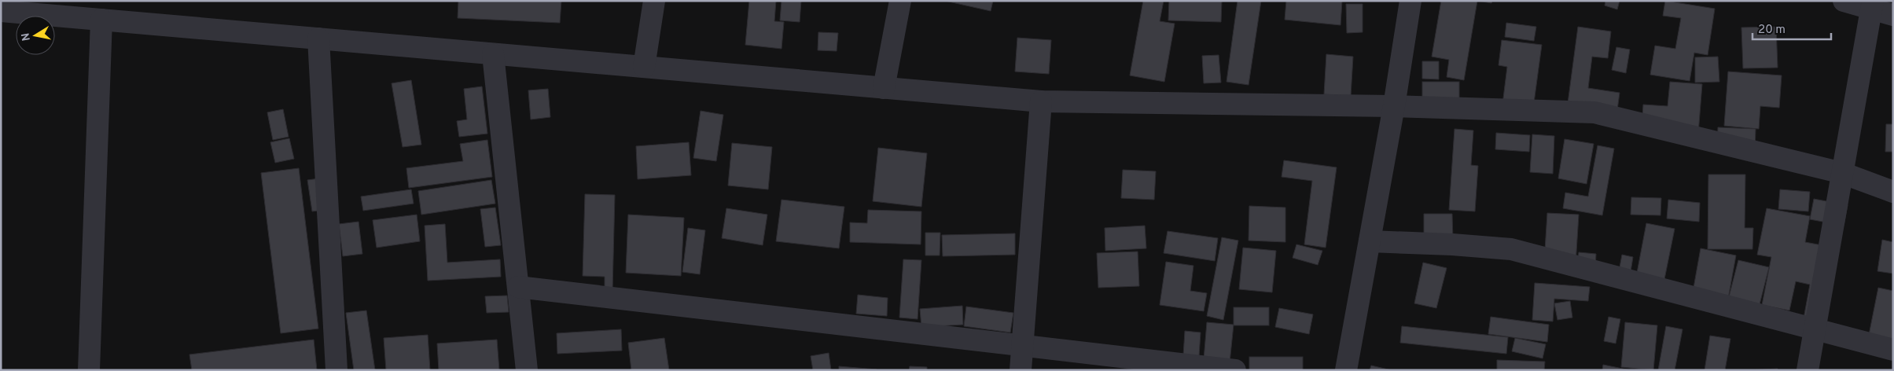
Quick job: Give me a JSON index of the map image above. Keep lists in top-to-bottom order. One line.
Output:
{"scale_bar":"20 m","north":"left"}
